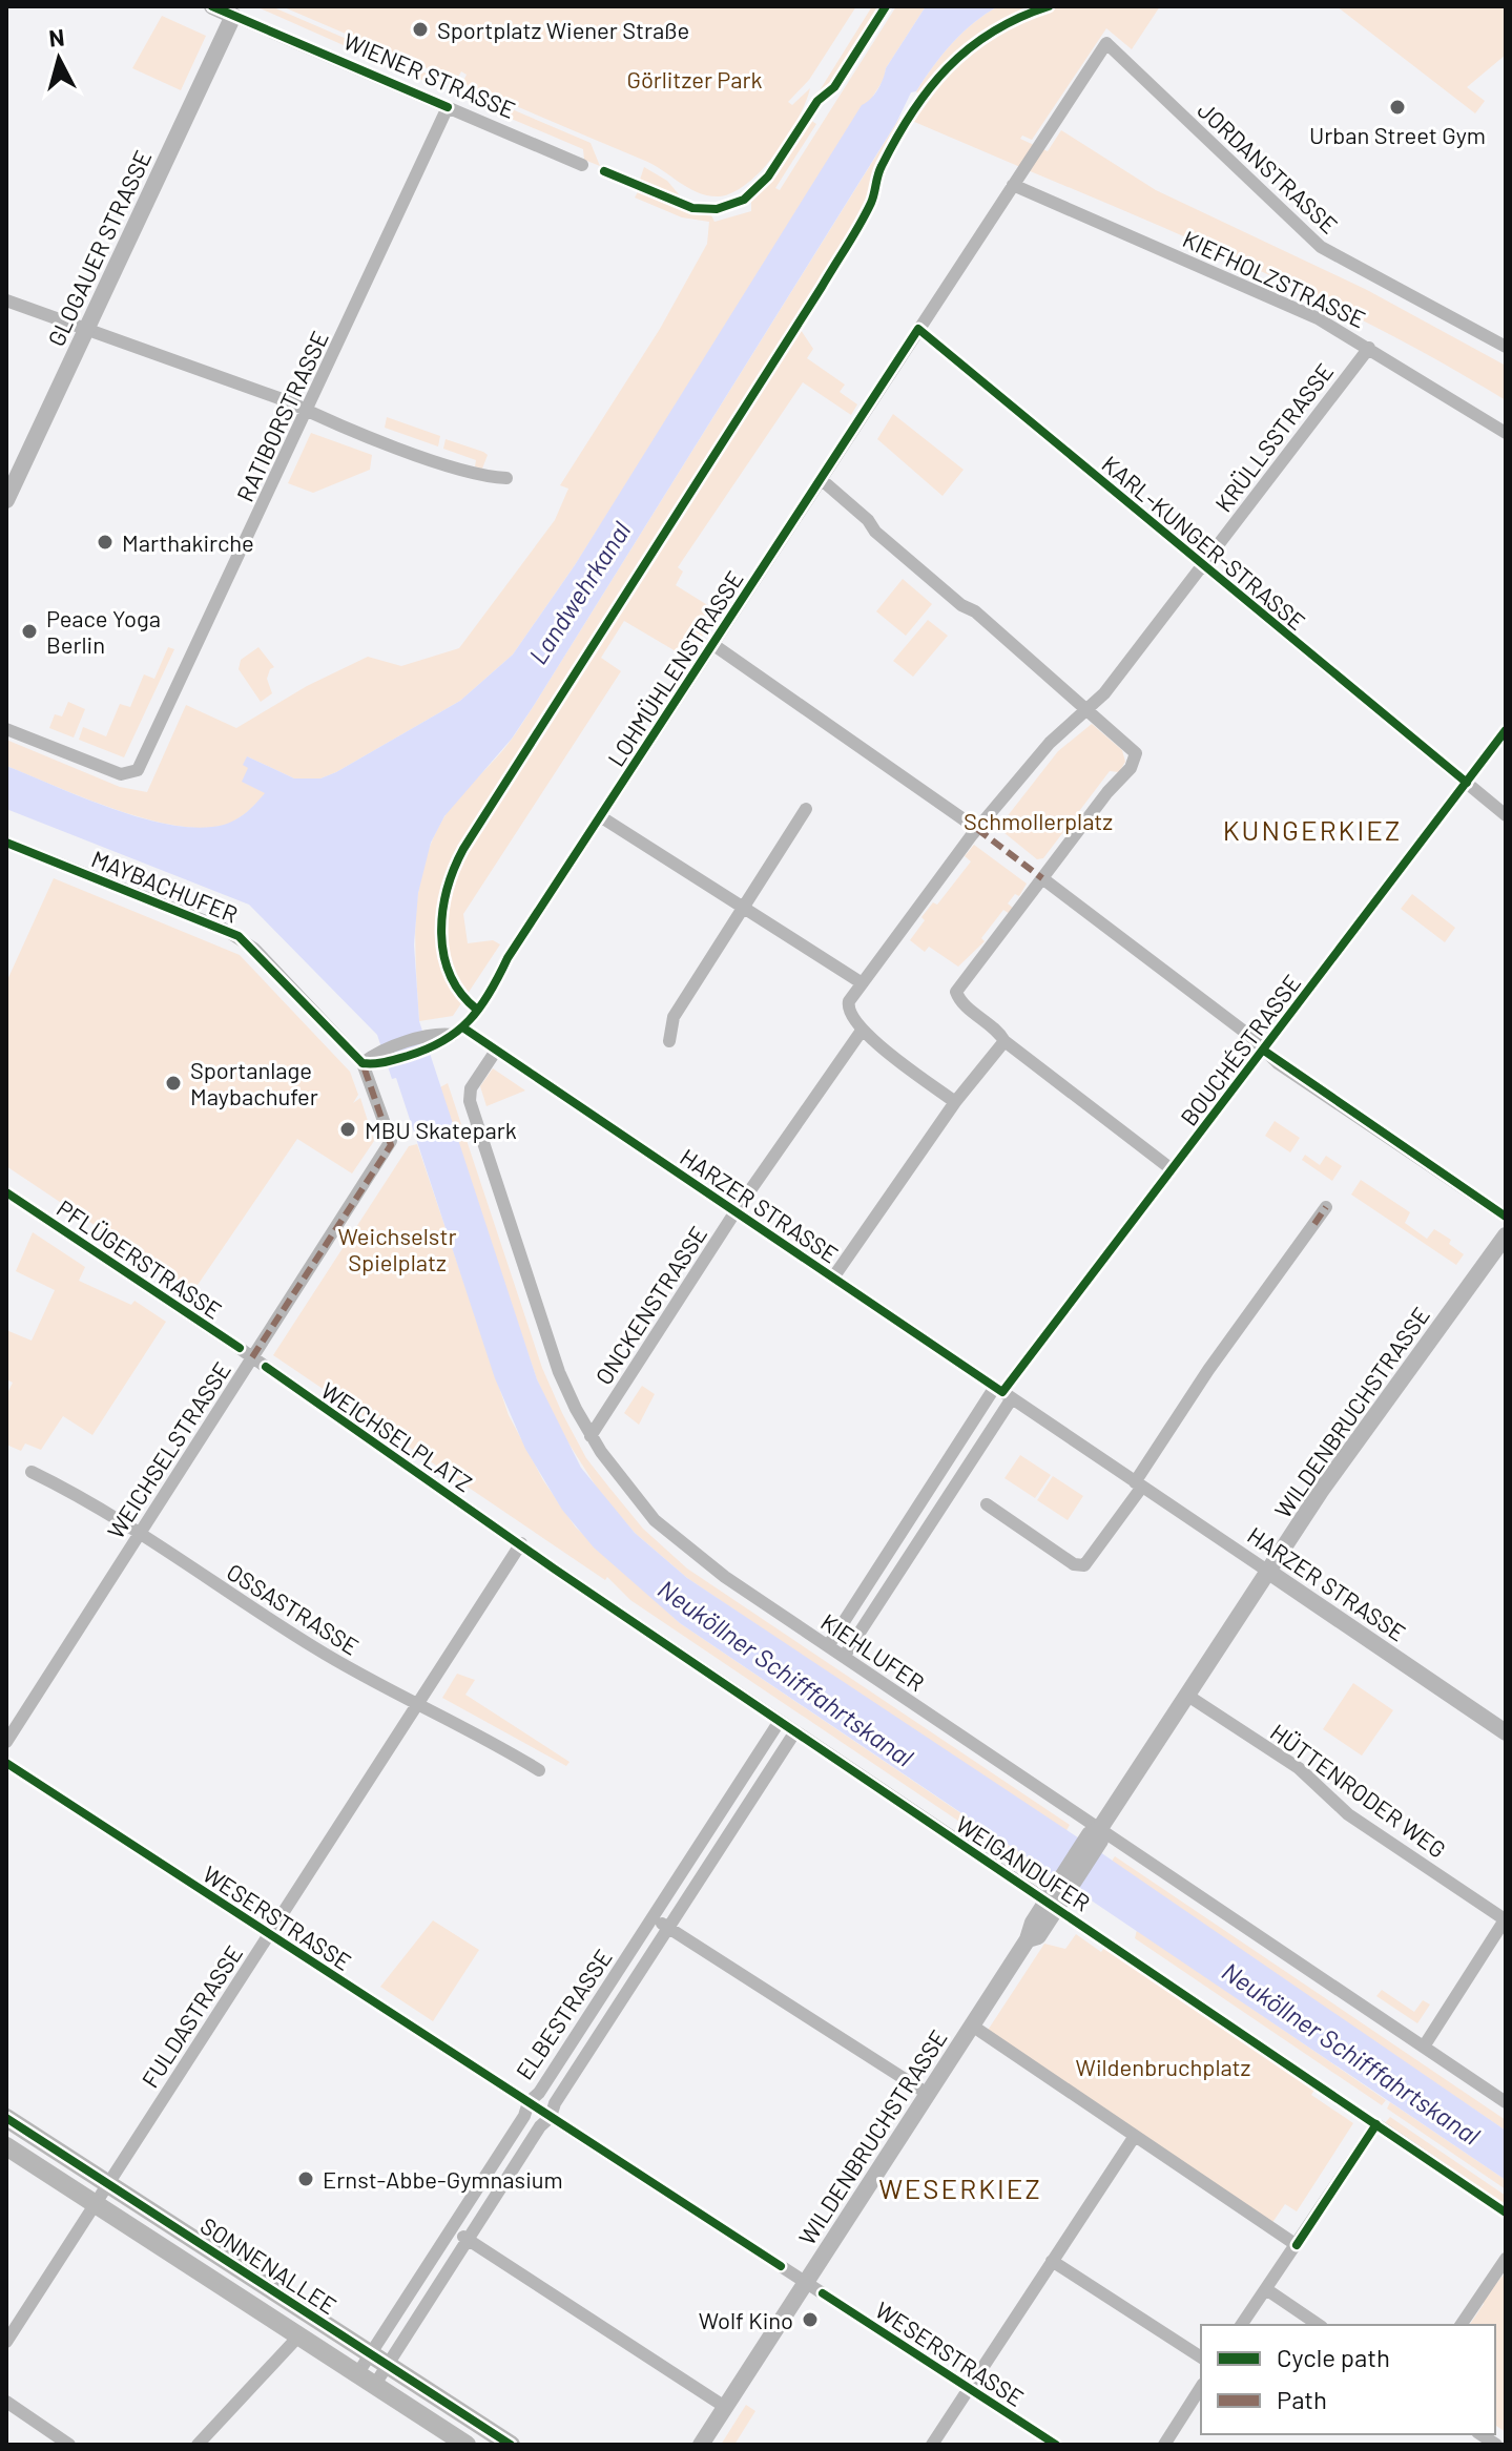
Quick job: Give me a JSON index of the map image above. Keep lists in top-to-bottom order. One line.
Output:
{"streets":{"main road":["SONNENALLEE"],"street":["WIENER STRASSE","JORDANSTRASSE","GLOGAUER STRASSE","KIEFHOLZSTRASSE","RATIBORSTRASSE","KRÜLLSSTRASSE","KARL-KUNGER-STRASSE","LOHMÜHLENSTRASSE","MAYBACHUFER","BOUCHÉSTRASSE","HARZER STRASSE","PFLÜGERSTRASSE","ONCKENSTRASSE","WILDENBRUCHSTRASSE","WEICHSELPLATZ","WEICHSELSTRASSE","OSSASTRASSE","KIEHLUFER","HÜTTENRODER WEG","WEIGANDUFER","WESERSTRASSE","ELBESTRASSE","FULDASTRASSE"]},"crossings":[["WIENER STRASSE","GLOGAUER STRASSE"],["WIENER STRASSE","RATIBORSTRASSE"],["JORDANSTRASSE","LOHMÜHLENSTRASSE"],["KIEFHOLZSTRASSE","KRÜLLSSTRASSE"],["KIEFHOLZSTRASSE","LOHMÜHLENSTRASSE"],["KRÜLLSSTRASSE","KARL-KUNGER-STRASSE"],["KARL-KUNGER-STRASSE","LOHMÜHLENSTRASSE"],["KARL-KUNGER-STRASSE","BOUCHÉSTRASSE"],["LOHMÜHLENSTRASSE","HARZER STRASSE"],["MAYBACHUFER","WEICHSELSTRASSE"],["BOUCHÉSTRASSE","HARZER STRASSE"],["BOUCHÉSTRASSE","KIEHLUFER"],["HARZER STRASSE","ONCKENSTRASSE"],["HARZER STRASSE","WILDENBRUCHSTRASSE"],["HARZER STRASSE","KIEHLUFER"],["PFLÜGERSTRASSE","WEICHSELPLATZ"],["PFLÜGERSTRASSE","WEICHSELSTRASSE"],["ONCKENSTRASSE","KIEHLUFER"],["WILDENBRUCHSTRASSE","KIEHLUFER"],["WILDENBRUCHSTRASSE","HÜTTENRODER WEG"],["WILDENBRUCHSTRASSE","WEIGANDUFER"],["WILDENBRUCHSTRASSE","WESERSTRASSE"],["WEICHSELPLATZ","WEICHSELSTRASSE"],["WEICHSELPLATZ","WEIGANDUFER"],["WEICHSELPLATZ","FULDASTRASSE"],["WEICHSELSTRASSE","OSSASTRASSE"],["OSSASTRASSE","FULDASTRASSE"],["WEIGANDUFER","ELBESTRASSE"],["WEIGANDUFER","FULDASTRASSE"],["WESERSTRASSE","ELBESTRASSE"],["WESERSTRASSE","FULDASTRASSE"],["ELBESTRASSE","SONNENALLEE"],["FULDASTRASSE","SONNENALLEE"]],"districts":["KUNGERKIEZ","WESERKIEZ"],"water":["Landwehrkanal","Neuköllner Schifffahrtskanal"],"parks":["Görlitzer Park","Schmollerplatz","Weichselstr Spielplatz","Wildenbruchplatz"],"places":["Sportplatz Wiener Straße","Urban Street Gym","Marthakirche","Peace Yoga Berlin","Sportanlage Maybachufer","MBU Skatepark","Ernst-Abbe-Gymnasium","Wolf Kino"],"legend":["Cycle path","Path"],"north":"top"}
